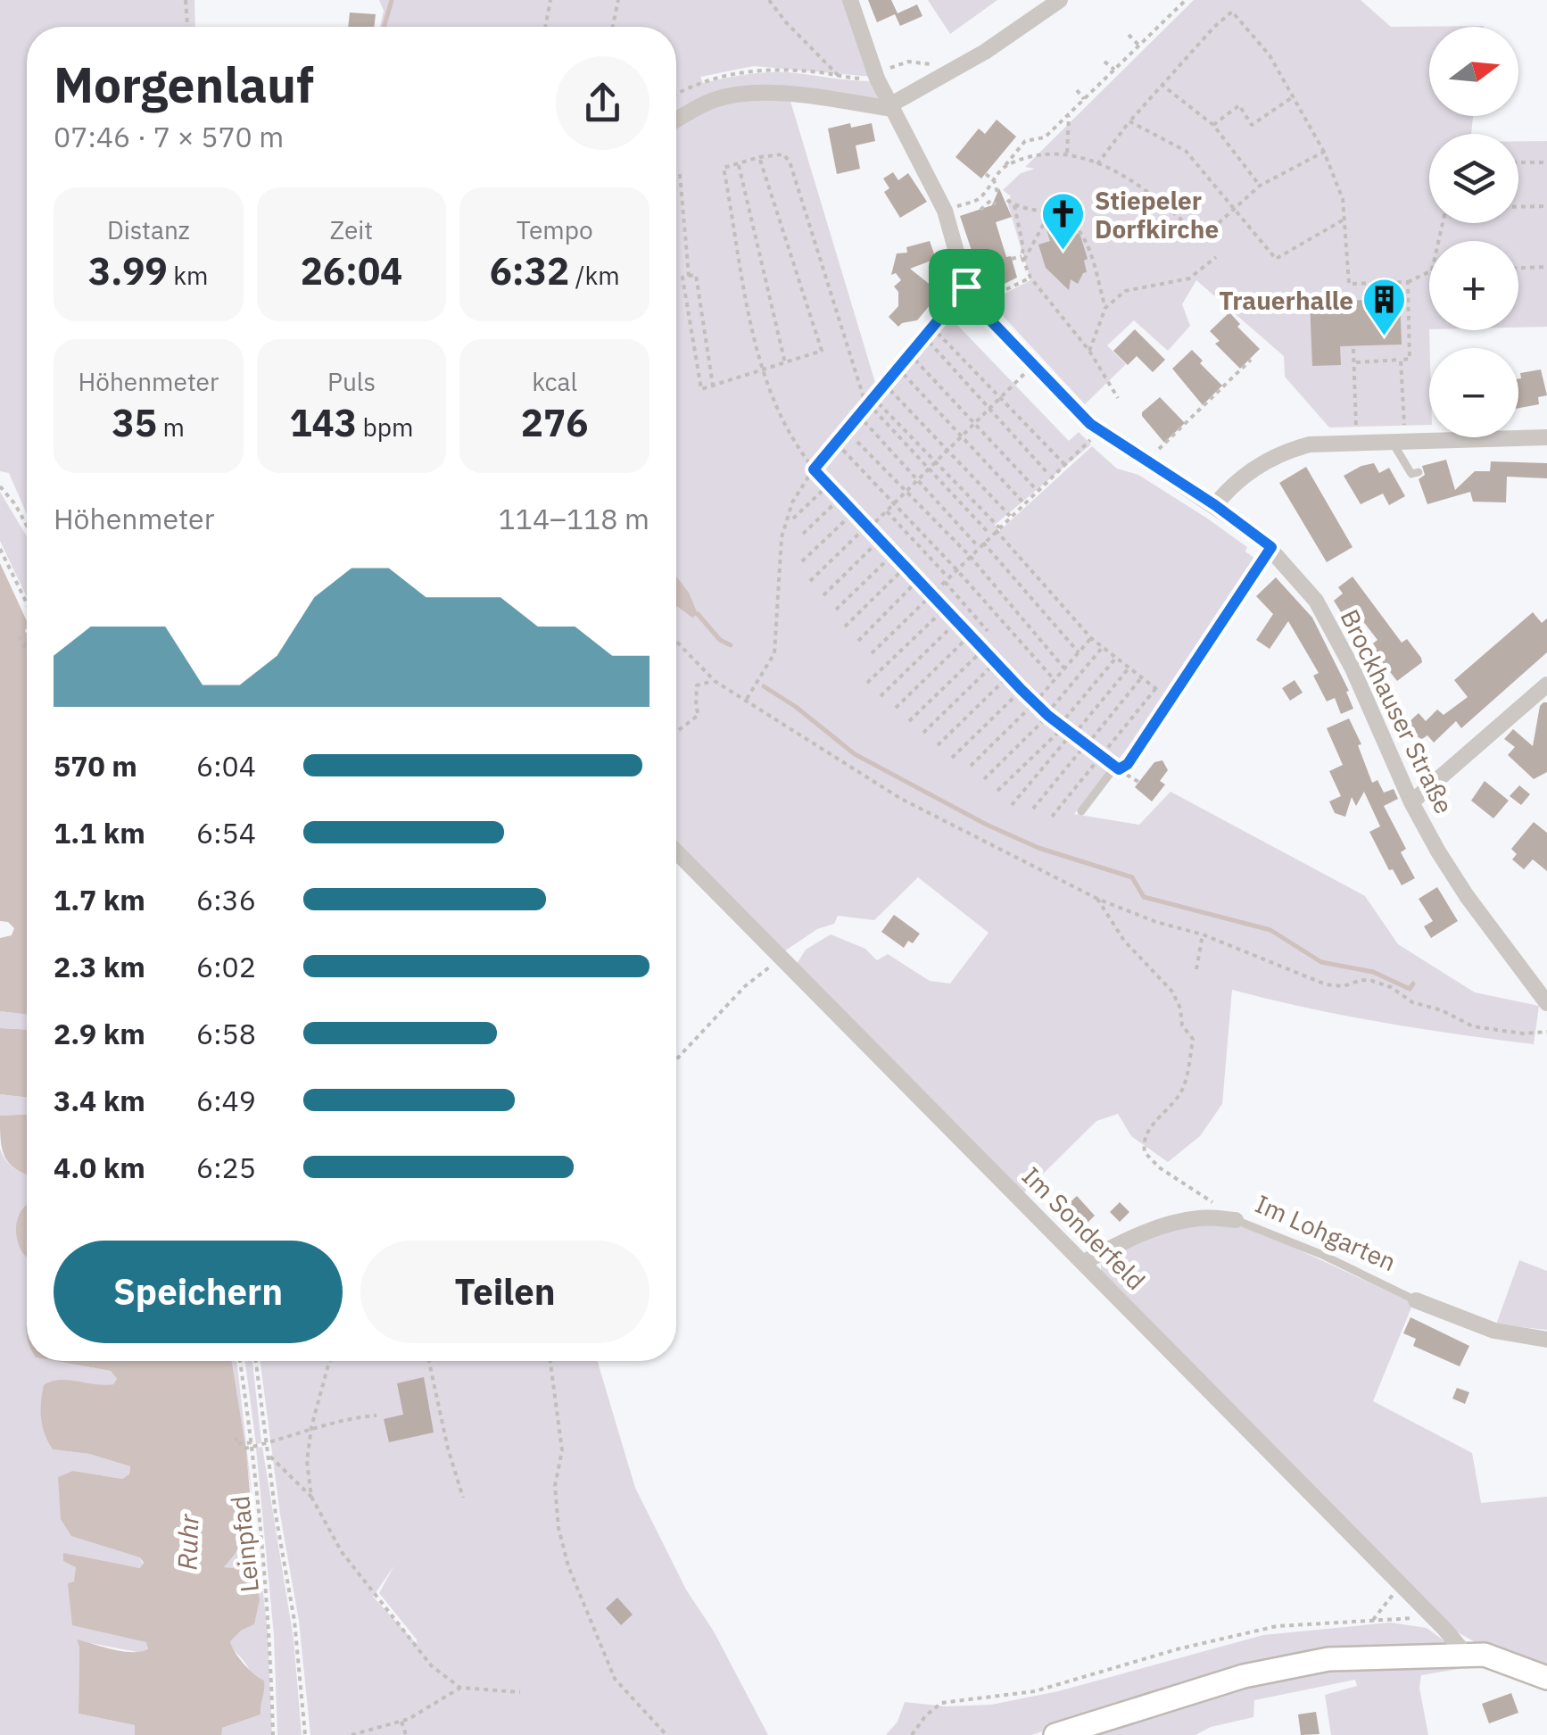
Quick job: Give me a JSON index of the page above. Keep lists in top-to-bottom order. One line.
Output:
{"streets":{"street":["Brockhauser Straße","Im Sonderfeld","Im Lohgarten"],"path":["Leinpfad"]},"crossings":[["Im Sonderfeld","Im Lohgarten"]],"water":["Ruhr"],"places":{"church":["Stiepeler Dorfkirche"],"building":["Trauerhalle"]},"north":"right","page":{"map_buttons":["+","−"],"heading":["Morgenlauf","07:46 · 7 × 570 m"],"stats":[["Distanz","3.99 km"],["Zeit","26:04"],["Tempo","6:32 /km"],["Höhenmeter","35 m"],["Puls","143 bpm"],["kcal","276"]],"chart":["Höhenmeter","114–118 m"],"list":[{"name":"570 m","note":"6:04"},{"name":"1.1 km","note":"6:54"},{"name":"1.7 km","note":"6:36"},{"name":"2.3 km","note":"6:02"},{"name":"2.9 km","note":"6:58"},{"name":"3.4 km","note":"6:49"},{"name":"4.0 km","note":"6:25"}],"buttons":["Speichern","Teilen"]}}
